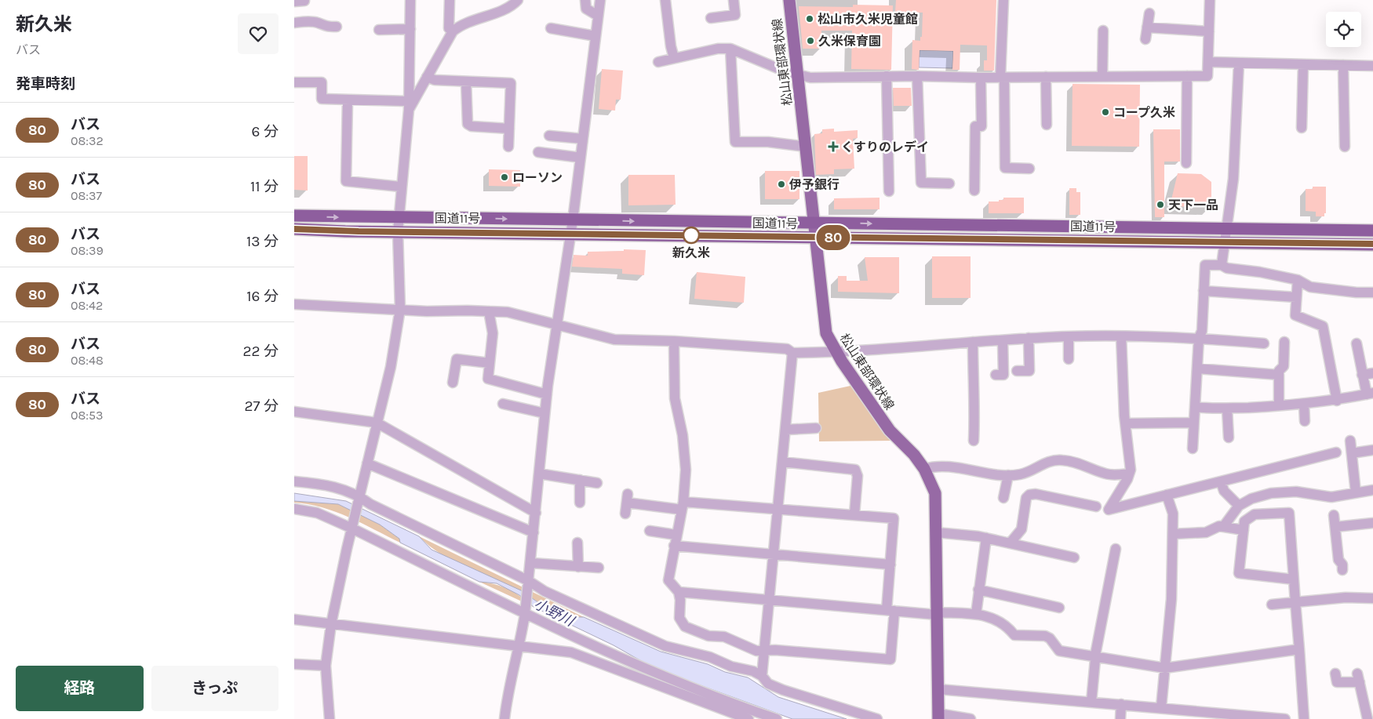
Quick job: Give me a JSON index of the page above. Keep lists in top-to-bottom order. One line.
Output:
{"streets":{"highway":["国道11号"],"main road":["松山東部環状線"]},"crossings":[["松山東部環状線","国道11号"]],"water":["小野川"],"places":{"other":["松山市久米児童館","久米保育園","コープ久米","ローソン","伊予銀行","天下一品","新久米"],"health":["くすりのレデイ"]},"lines":["bus line 80"],"page":{"heading":[["新久米","バス"],"発車時刻"],"on_map":"80","list":[{"mark":"80","name":"バス","note":"08:32","value":"6 分"},{"mark":"80","name":"バス","note":"08:37","value":"11 分"},{"mark":"80","name":"バス","note":"08:39","value":"13 分"},{"mark":"80","name":"バス","note":"08:42","value":"16 分"},{"mark":"80","name":"バス","note":"08:48","value":"22 分"},{"mark":"80","name":"バス","note":"08:53","value":"27 分"}],"buttons":["経路","きっぷ"]}}
